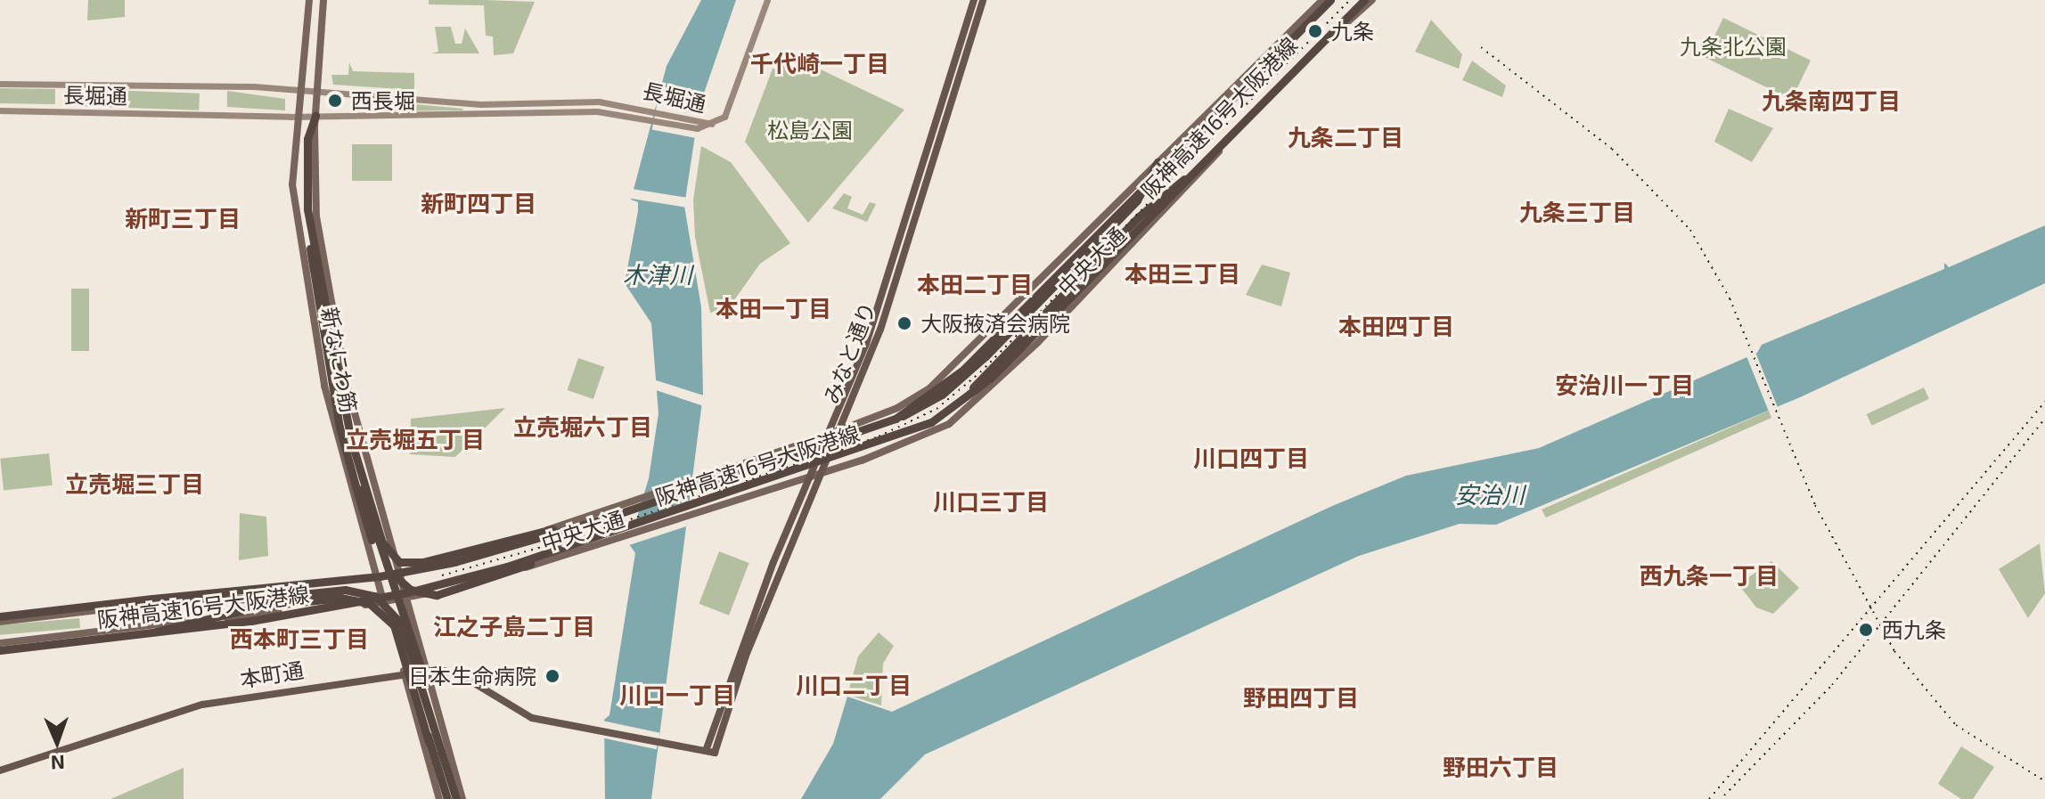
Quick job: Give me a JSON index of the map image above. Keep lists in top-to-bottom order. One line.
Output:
{"streets":{"highway":["阪神高速16号大阪港線","みなと通り","本町通"],"main road":["長堀通","中央大通","新なにわ筋"]},"crossings":[["長堀通","新なにわ筋"],["阪神高速16号大阪港線","中央大通"],["中央大通","みなと通り"],["中央大通","新なにわ筋"],["みなと通り","本町通"],["新なにわ筋","本町通"]],"districts":["千代崎一丁目","九条南四丁目","九条二丁目","新町四丁目","九条三丁目","新町三丁目","本田三丁目","本田二丁目","本田一丁目","本田四丁目","安治川一丁目","立売堀六丁目","立売堀五丁目","川口四丁目","立売堀三丁目","川口三丁目","西九条一丁目","江之子島二丁目","西本町三丁目","川口二丁目","川口一丁目","野田四丁目","野田六丁目"],"water":["木津川","安治川"],"parks":["九条北公園","松島公園"],"places":["九条","西長堀","大阪掖済会病院","西九条","日本生命病院"],"north":"bottom"}
